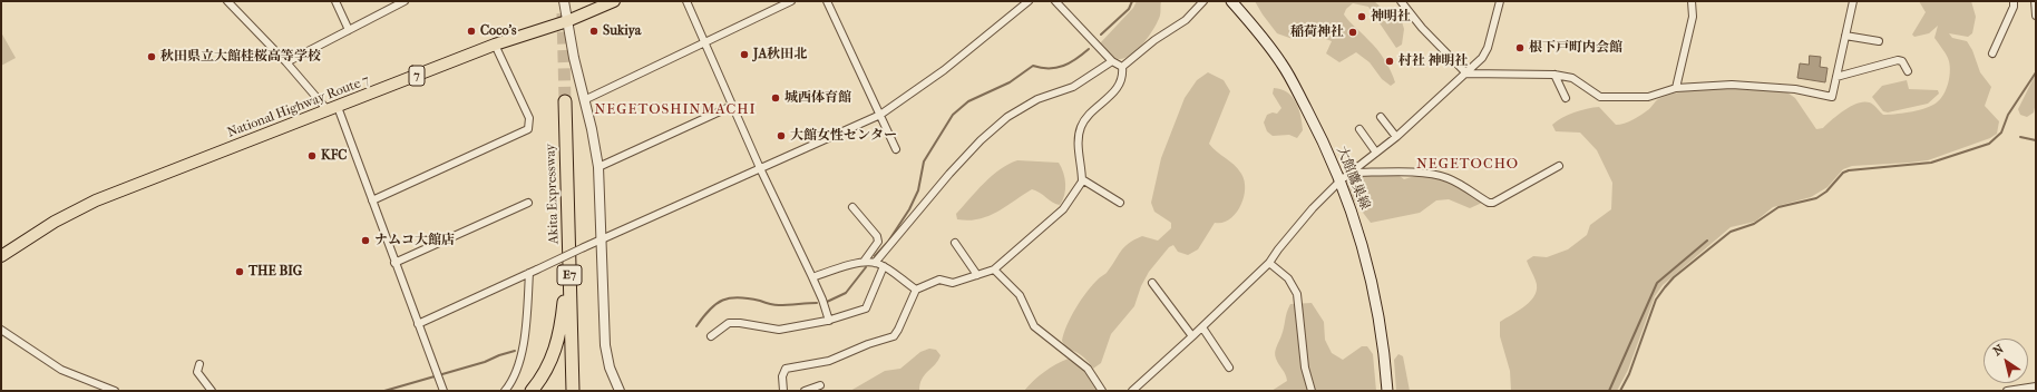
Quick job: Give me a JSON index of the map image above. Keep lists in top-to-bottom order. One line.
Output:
{"streets":{"highway":["7","National Highway Route 7","Akita Expressway","E7"],"main road":["大館鷹巣線"]},"districts":["NEGETOSHINMACHI","NEGETOCHO"],"places":["神明社","Coco's","Sukiya","稲荷神社","根下戸町内会館","JA秋田北","秋田県立大館桂桜高等学校","村社 神明社","城西体育館","大館女性センター","KFC","ナムコ大館店","THE BIG"],"north":"top left"}
